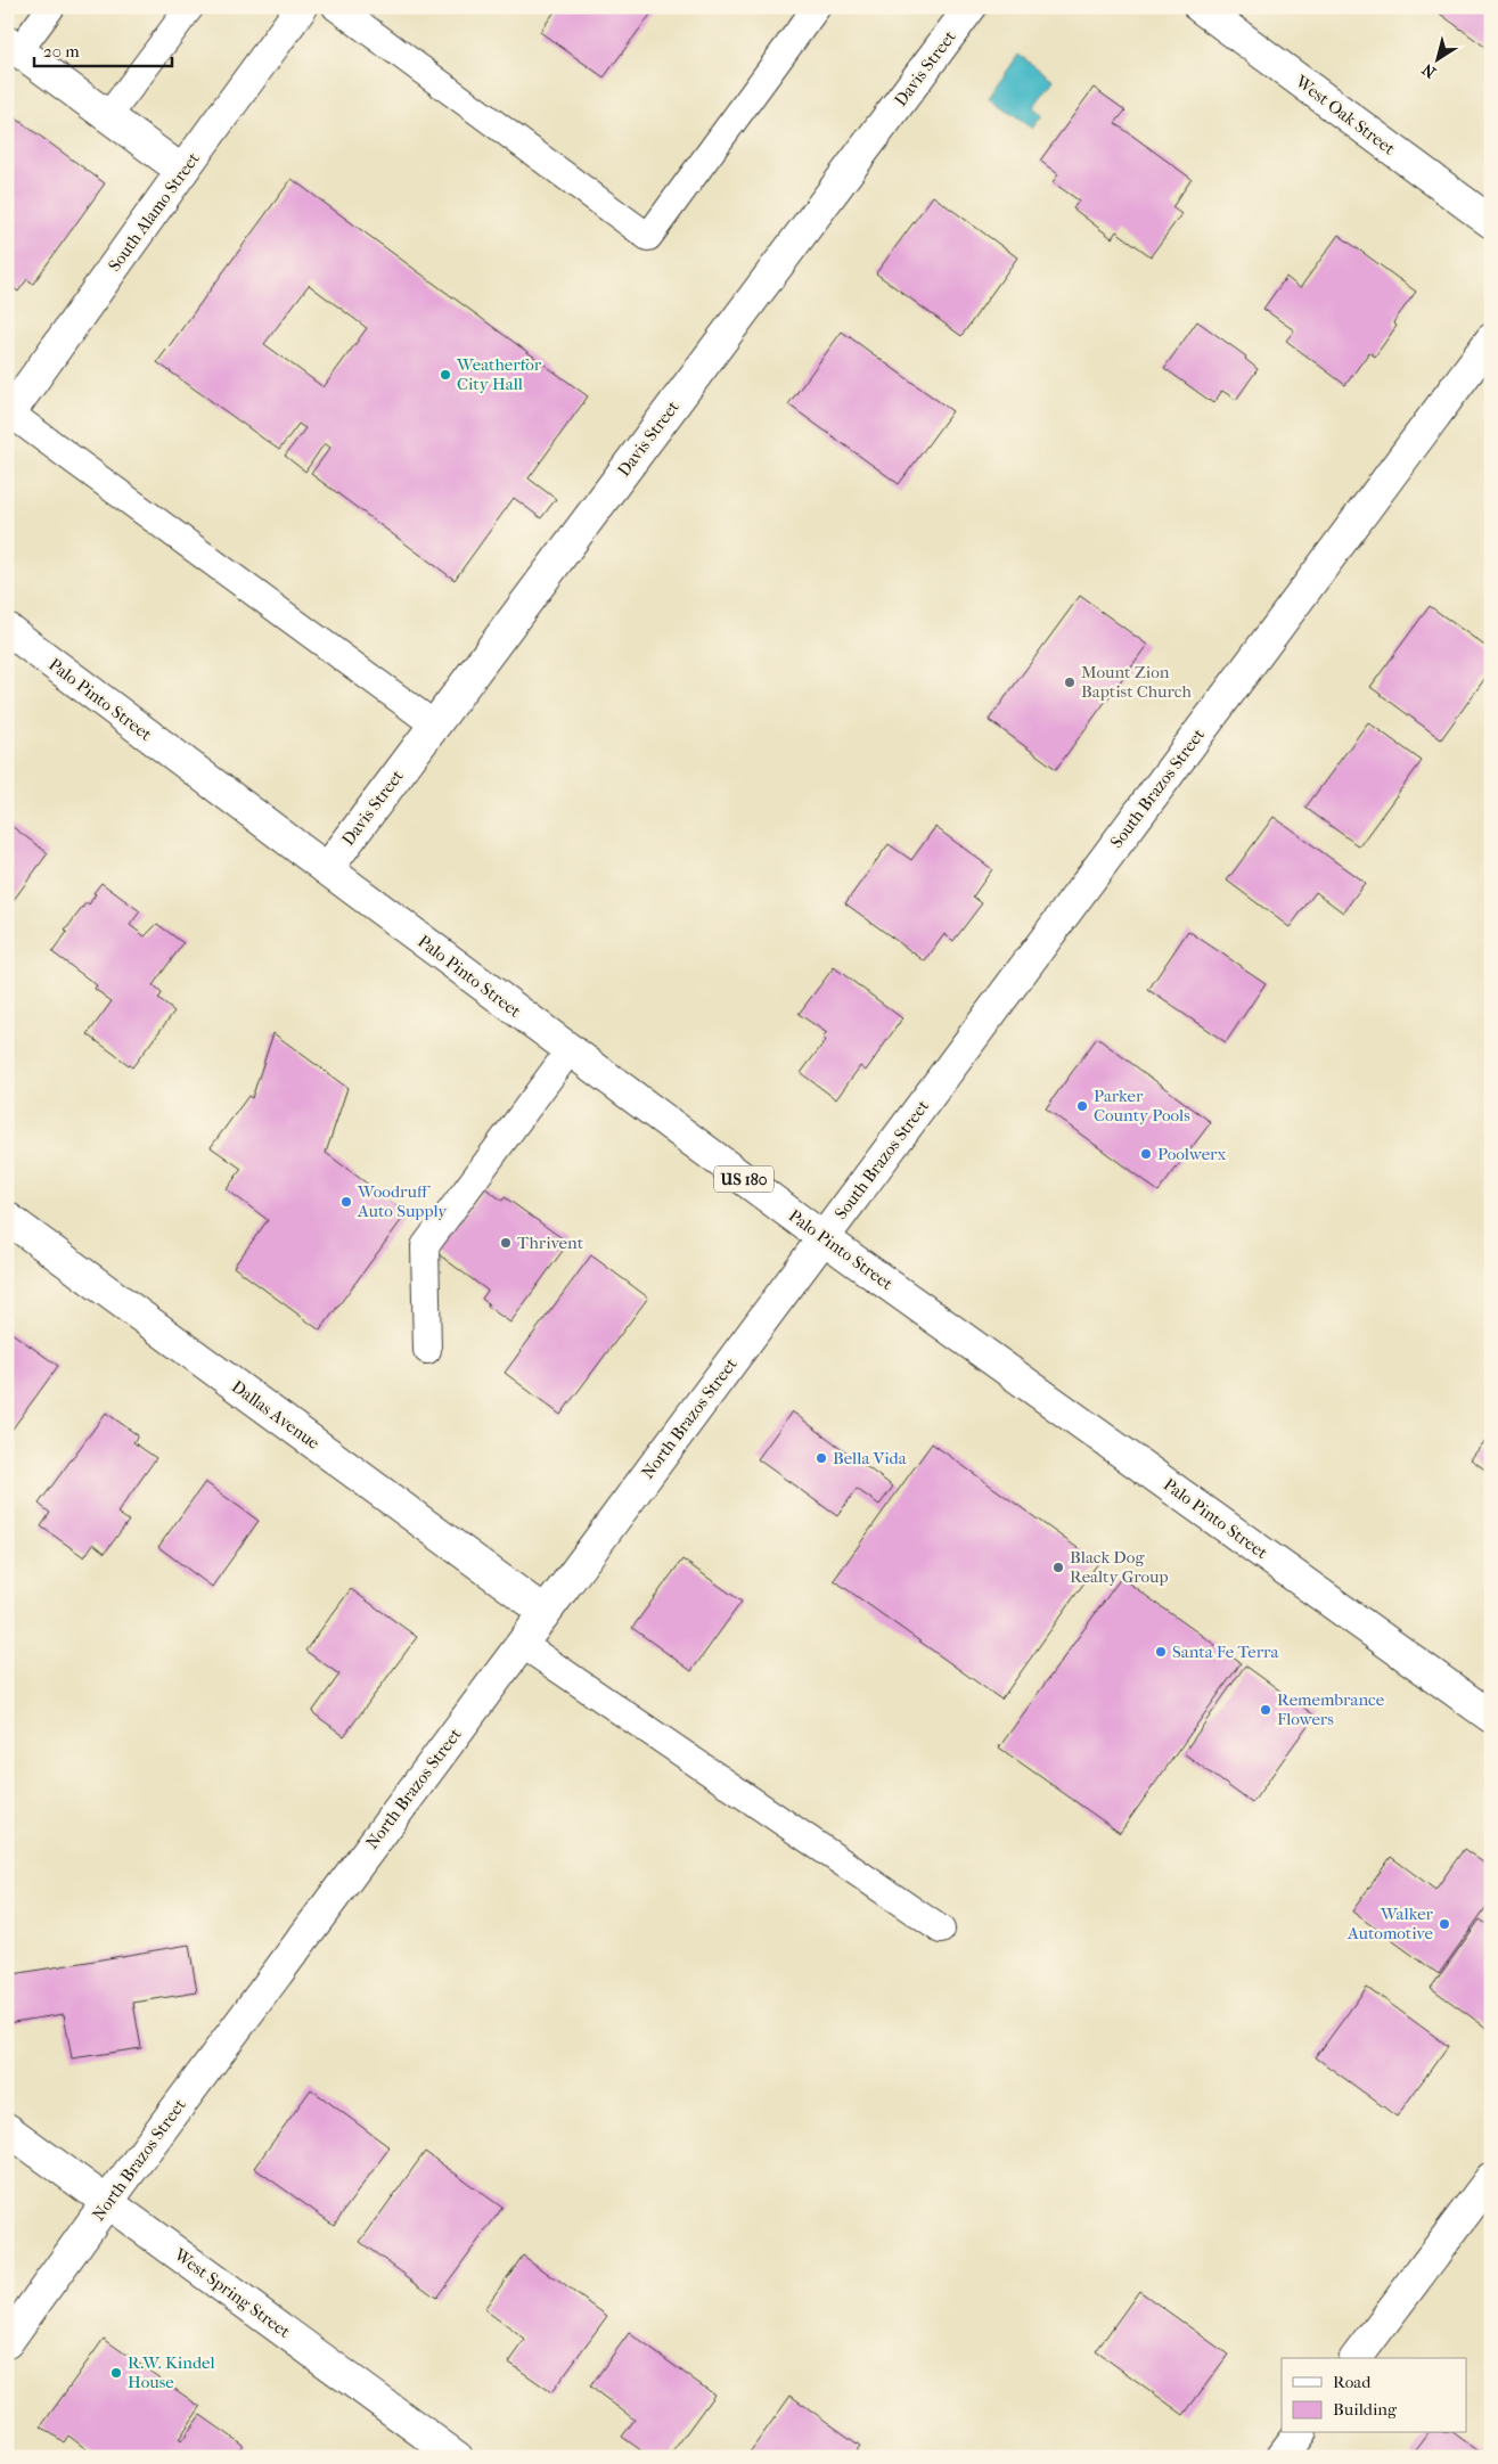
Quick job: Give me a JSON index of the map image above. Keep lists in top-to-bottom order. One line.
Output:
{"streets":{"street":["Davis Street","West Oak Street","South Alamo Street","Palo Pinto Street","South Brazos Street","US 180","Dallas Avenue","North Brazos Street","West Spring Street"]},"crossings":[["Davis Street","Palo Pinto Street"],["Palo Pinto Street","South Brazos Street"],["Palo Pinto Street","North Brazos Street"],["South Brazos Street","North Brazos Street"],["Dallas Avenue","North Brazos Street"],["North Brazos Street","West Spring Street"]],"places":["Weatherfor City Hall","Mount Zion Baptist Church","Parker County Pools","Poolwerx","Woodruff Auto Supply","Thrivent","Bella Vida","Black Dog Realty Group","Santa Fe Terra","Remembrance Flowers","Walker Automotive","R.W. Kindel House"],"legend":["Road","Building"],"scale_bar":"20 m","north":"bottom left"}
